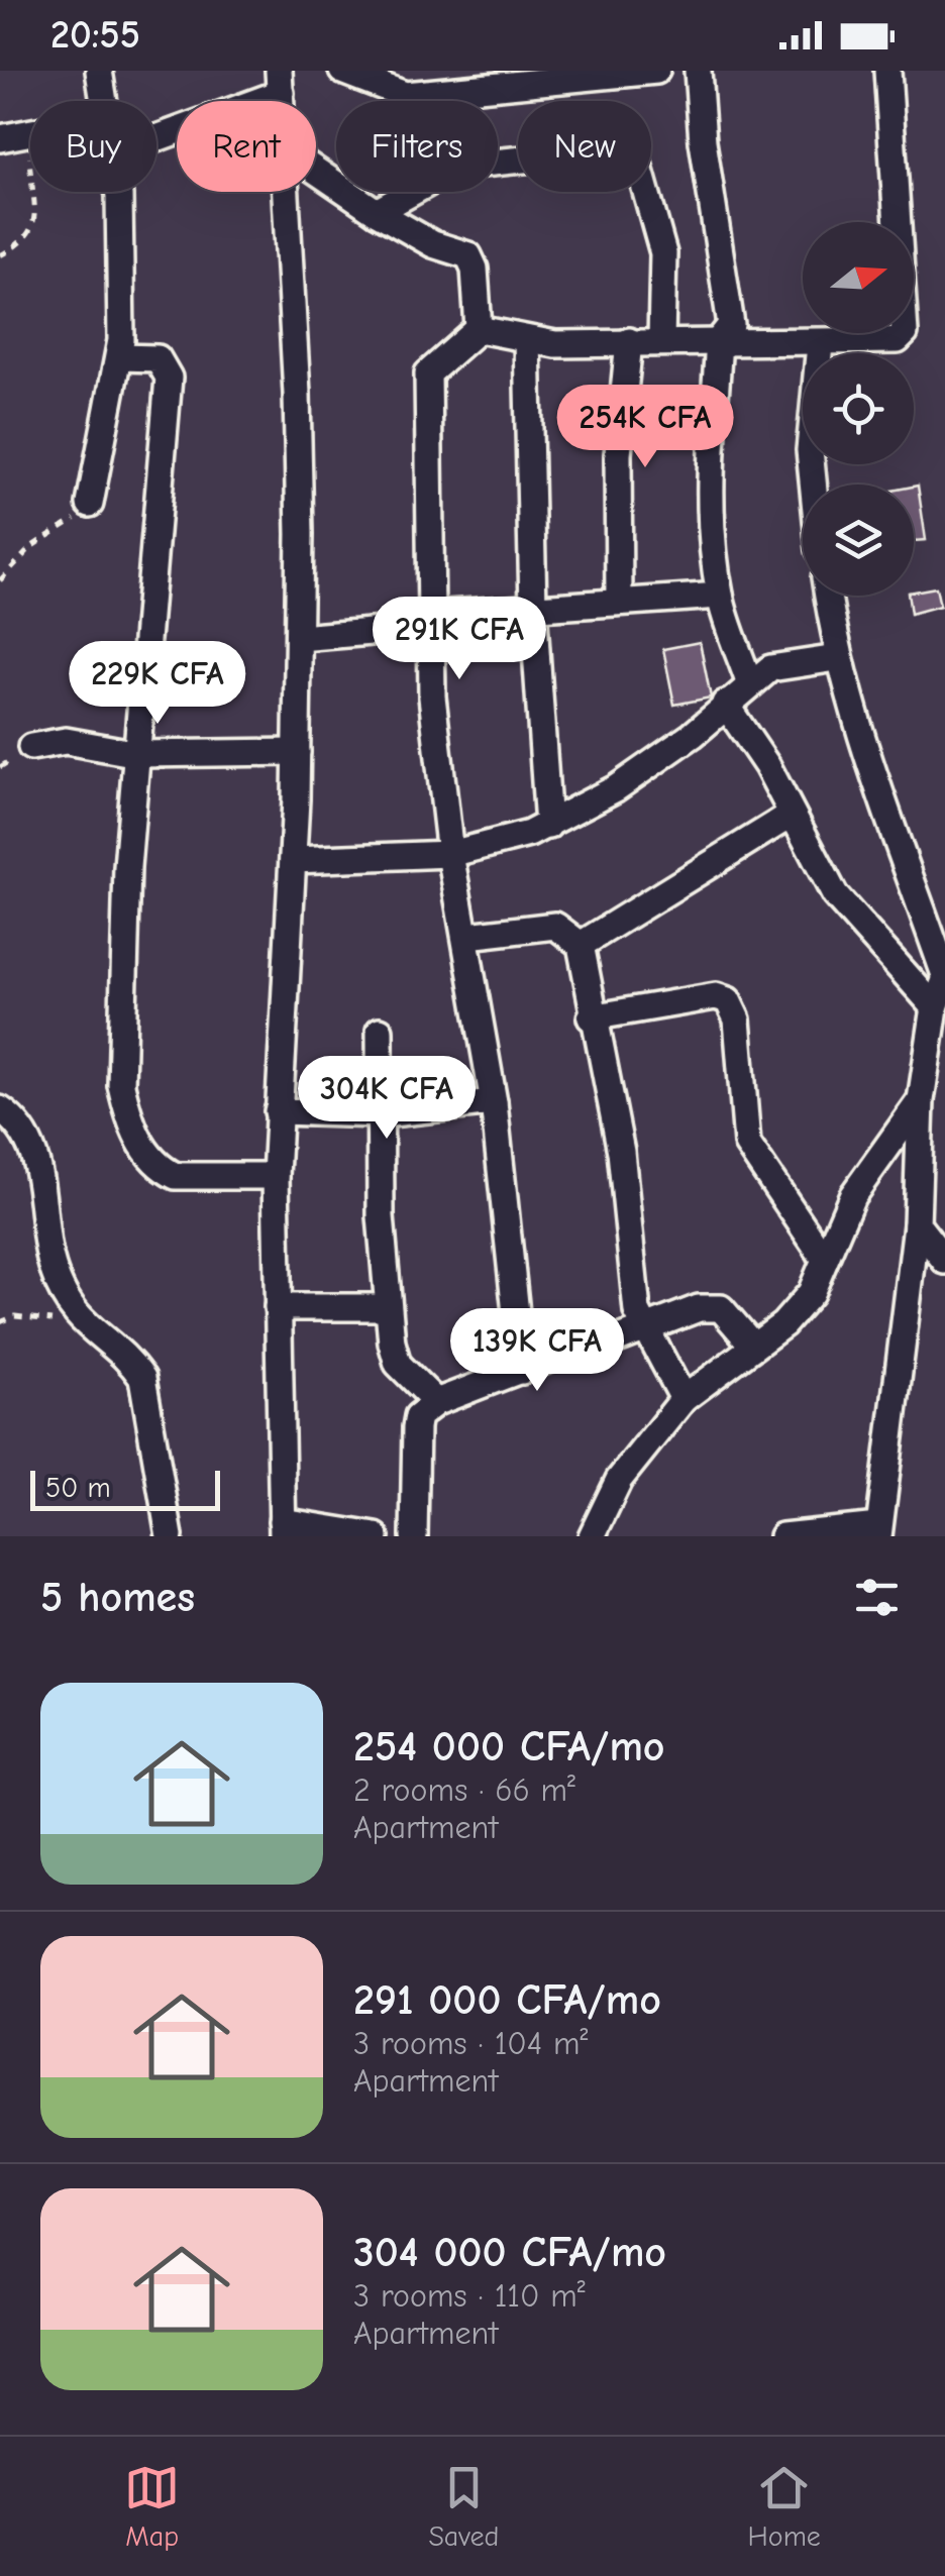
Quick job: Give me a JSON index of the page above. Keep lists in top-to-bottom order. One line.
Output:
{"scale_bar":"50 m","north":"right","page":{"status":"20:55","chip":["Buy","Rent","Filters","New"],"price":["254K CFA","291K CFA","229K CFA","304K CFA","139K CFA"],"scale":"50 m","heading":"5 homes","list":[{"name":"254 000 CFA/mo","note":"2 rooms · 66 m² · Apartment"},{"name":"291 000 CFA/mo","note":"3 rooms · 104 m² · Apartment"},{"name":"304 000 CFA/mo","note":"3 rooms · 110 m² · Apartment"}],"tabs":["Map","Saved","Home"]}}
